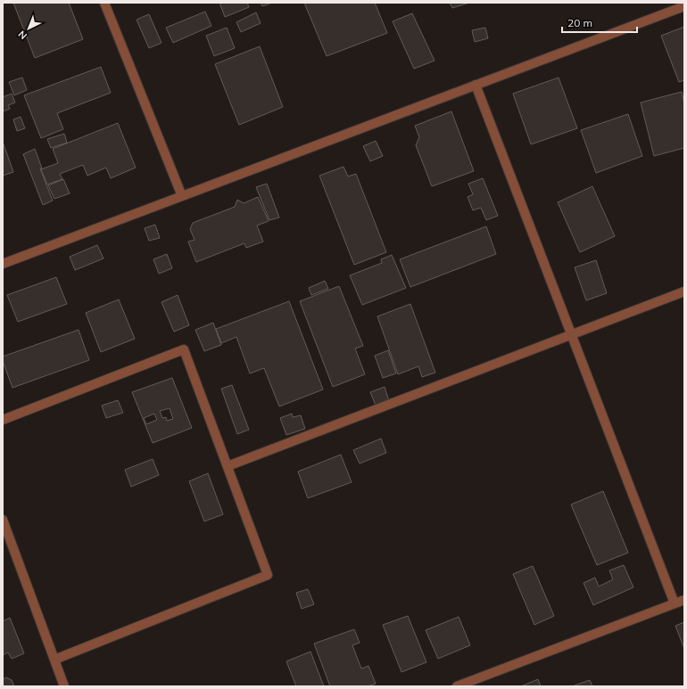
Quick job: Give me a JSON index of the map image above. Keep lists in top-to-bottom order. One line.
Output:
{"scale_bar":"20 m","north":"bottom left"}
